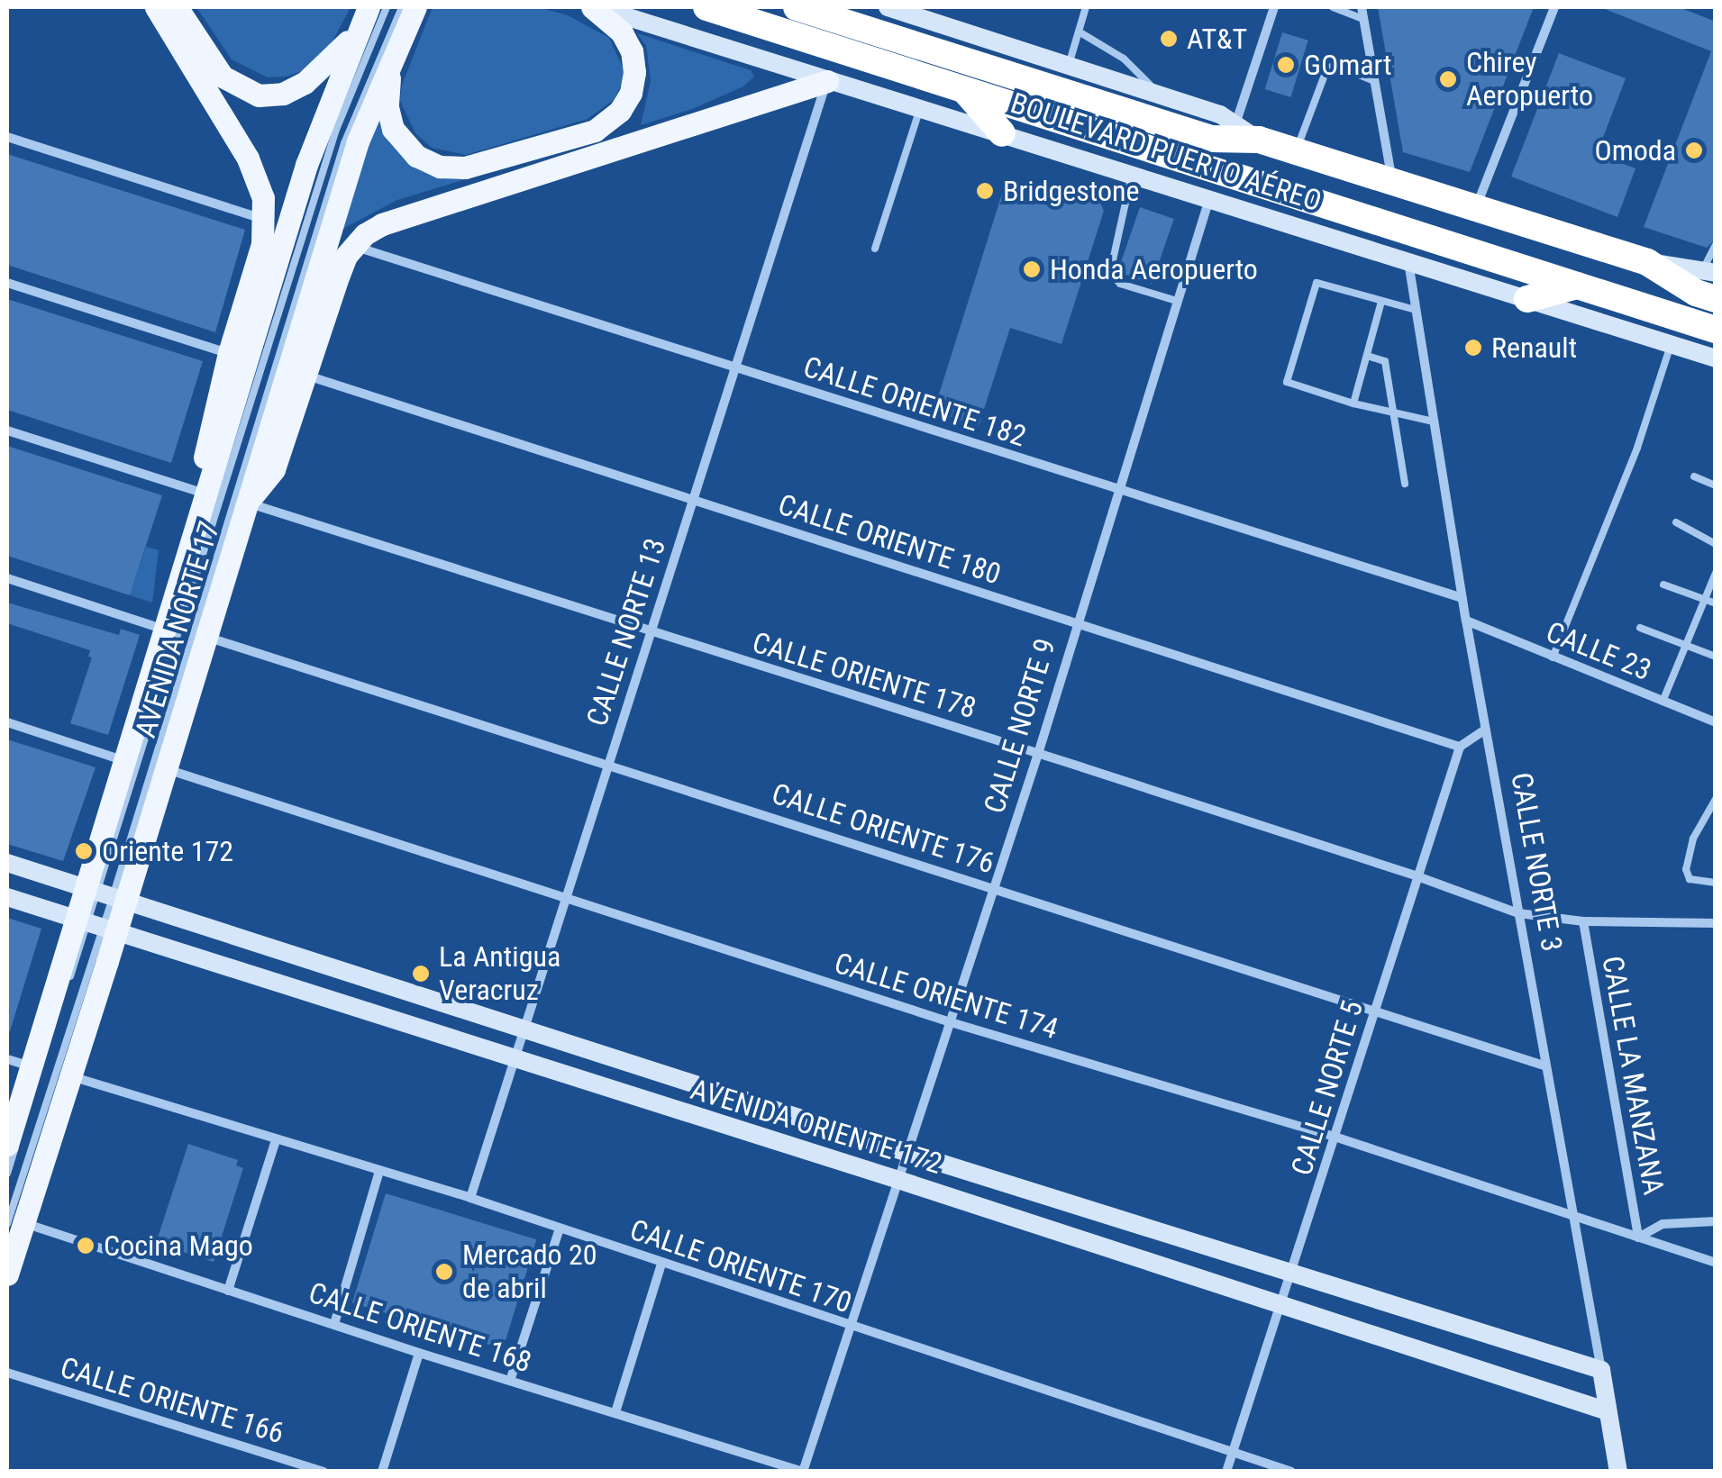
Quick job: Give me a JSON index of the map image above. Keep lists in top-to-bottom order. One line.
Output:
{"streets":{"highway":["BOULEVARD PUERTO AÉREO"],"main road":["AVENIDA NORTE 17"],"street":["CALLE ORIENTE 182","CALLE ORIENTE 180","CALLE NORTE 13","CALLE 23","CALLE ORIENTE 178","CALLE NORTE 9","CALLE ORIENTE 176","CALLE NORTE 3","CALLE ORIENTE 174","CALLE LA MANZANA","CALLE NORTE 5","AVENIDA ORIENTE 172","CALLE ORIENTE 170","CALLE ORIENTE 168","CALLE ORIENTE 166"]},"crossings":[["BOULEVARD PUERTO AÉREO","CALLE NORTE 13"],["BOULEVARD PUERTO AÉREO","CALLE NORTE 9"],["BOULEVARD PUERTO AÉREO","CALLE NORTE 3"],["CALLE ORIENTE 182","CALLE NORTE 13"],["CALLE ORIENTE 182","CALLE NORTE 9"],["CALLE ORIENTE 182","CALLE NORTE 3"],["CALLE ORIENTE 180","CALLE NORTE 13"],["CALLE ORIENTE 180","CALLE NORTE 9"],["CALLE ORIENTE 180","CALLE NORTE 5"],["AVENIDA NORTE 17","CALLE ORIENTE 178"],["AVENIDA NORTE 17","CALLE ORIENTE 176"],["AVENIDA NORTE 17","CALLE ORIENTE 174"],["AVENIDA NORTE 17","AVENIDA ORIENTE 172"],["AVENIDA NORTE 17","CALLE ORIENTE 170"],["AVENIDA NORTE 17","CALLE ORIENTE 168"],["CALLE NORTE 13","CALLE ORIENTE 178"],["CALLE NORTE 13","CALLE ORIENTE 176"],["CALLE NORTE 13","CALLE ORIENTE 174"],["CALLE NORTE 13","AVENIDA ORIENTE 172"],["CALLE NORTE 13","CALLE ORIENTE 170"],["CALLE 23","CALLE NORTE 3"],["CALLE ORIENTE 178","CALLE NORTE 9"],["CALLE ORIENTE 178","CALLE NORTE 3"],["CALLE ORIENTE 178","CALLE LA MANZANA"],["CALLE ORIENTE 178","CALLE NORTE 5"],["CALLE NORTE 9","CALLE ORIENTE 176"],["CALLE NORTE 9","CALLE ORIENTE 174"],["CALLE NORTE 9","AVENIDA ORIENTE 172"],["CALLE NORTE 9","CALLE ORIENTE 170"],["CALLE NORTE 9","CALLE ORIENTE 168"],["CALLE ORIENTE 176","CALLE NORTE 3"],["CALLE ORIENTE 176","CALLE NORTE 5"],["CALLE NORTE 3","CALLE ORIENTE 174"],["CALLE NORTE 3","AVENIDA ORIENTE 172"],["CALLE ORIENTE 174","CALLE LA MANZANA"],["CALLE ORIENTE 174","CALLE NORTE 5"],["CALLE NORTE 5","AVENIDA ORIENTE 172"],["CALLE NORTE 5","CALLE ORIENTE 170"]],"places":["AT&T","GOmart","Chirey Aeropuerto","Omoda","Bridgestone","Honda Aeropuerto","Renault","Oriente 172","La Antigua Veracruz","Cocina Mago","Mercado 20 de abril"]}
